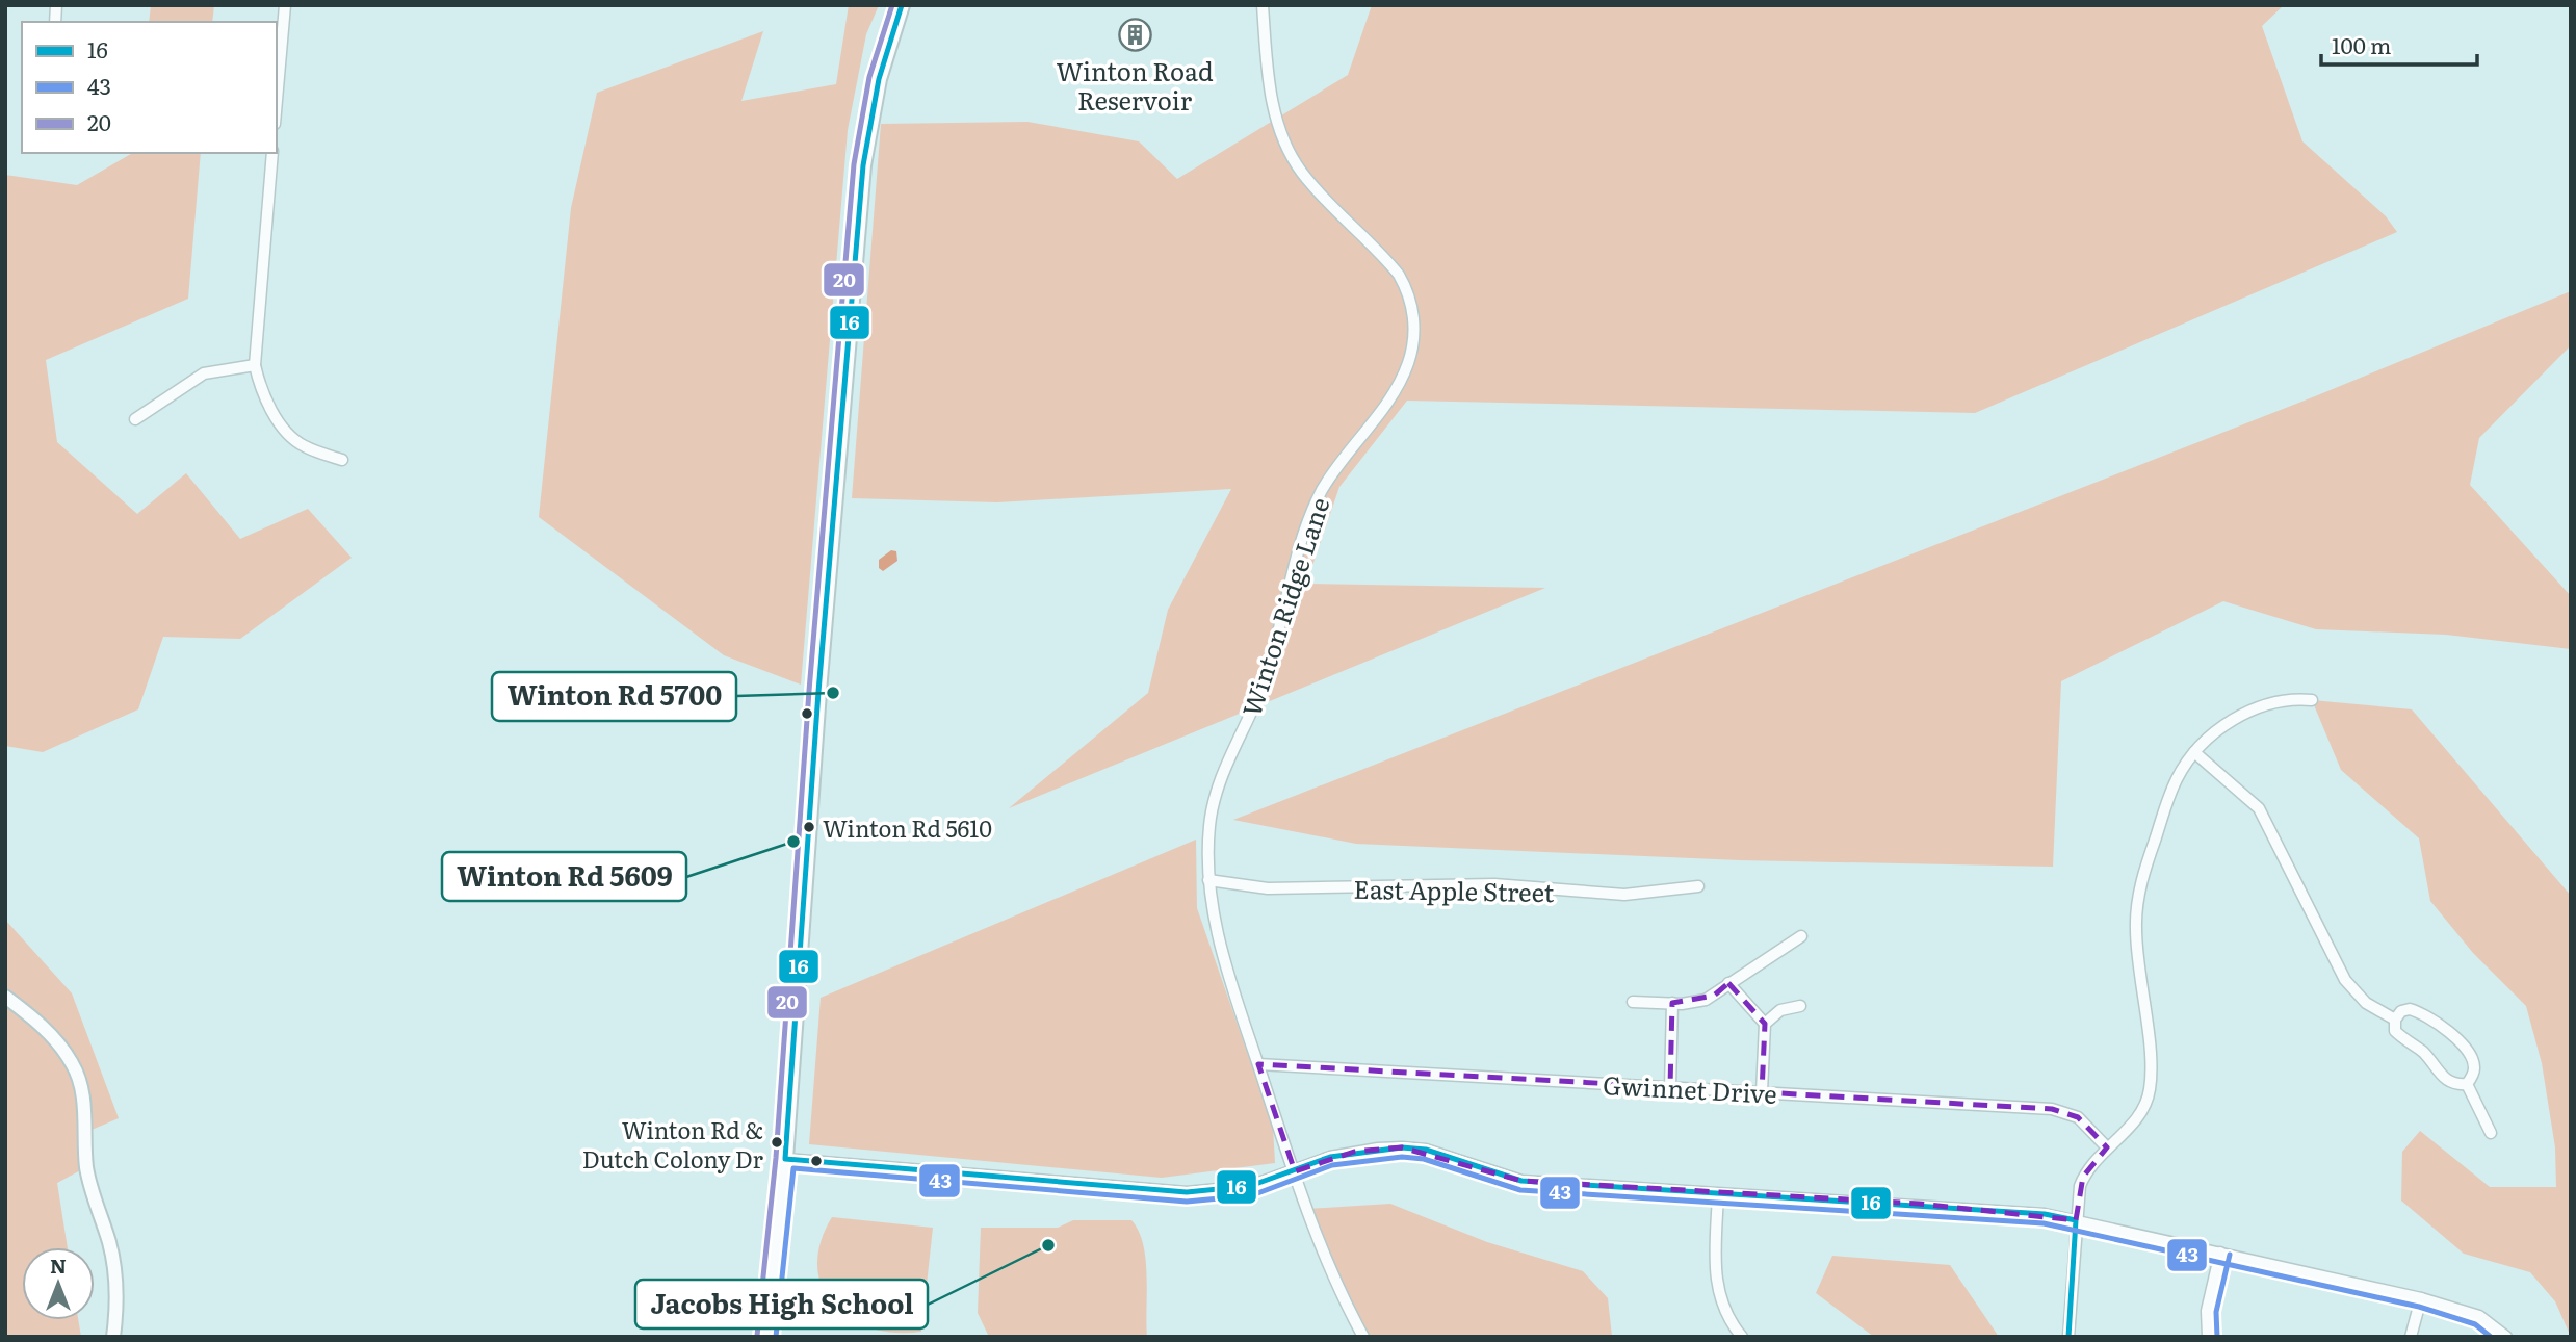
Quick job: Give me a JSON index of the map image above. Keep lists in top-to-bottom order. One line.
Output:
{"streets":{"street":["Winton Ridge Lane","East Apple Street","Gwinnet Drive"]},"crossings":[["Winton Ridge Lane","East Apple Street"],["Winton Ridge Lane","Gwinnet Drive"]],"places":{"building":["Winton Road Reservoir"],"other":["Winton Rd 5700","Winton Rd 5610","Winton Rd 5609","Winton Rd & Dutch Colony Dr","Jacobs High School"]},"lines":["transit line 16","transit line 20","transit line 43"],"legend":["16","43","20"],"scale_bar":"100 m","north":"top"}
